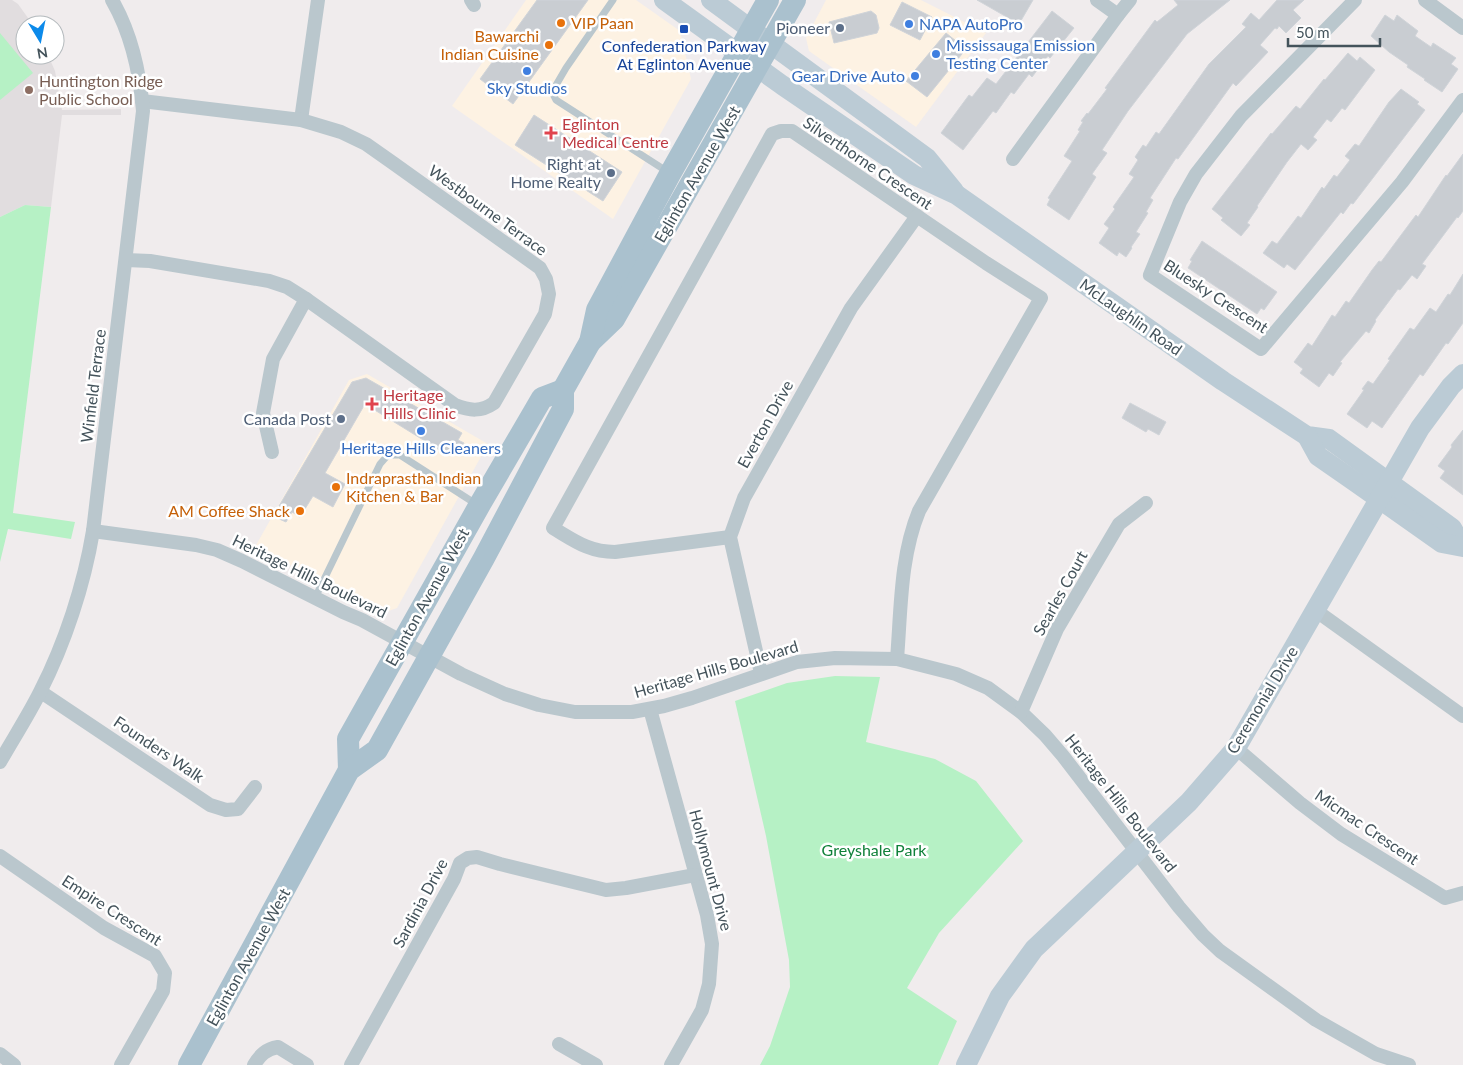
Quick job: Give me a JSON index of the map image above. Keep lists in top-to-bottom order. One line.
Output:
{"streets":{"main road":["Eglinton Avenue West"],"street":["Silverthorne Crescent","Westbourne Terrace","Bluesky Crescent","McLaughlin Road","Winfield Terrace","Everton Drive","Heritage Hills Boulevard","Searles Court","Ceremonial Drive","Founders Walk","Micmac Crescent","Hollymount Drive","Sardinia Drive","Empire Crescent"]},"crossings":[["Silverthorne Crescent","Everton Drive"],["Silverthorne Crescent","Heritage Hills Boulevard"],["Eglinton Avenue West","McLaughlin Road"],["Eglinton Avenue West","Heritage Hills Boulevard"],["Westbourne Terrace","Winfield Terrace"],["McLaughlin Road","Ceremonial Drive"],["Winfield Terrace","Heritage Hills Boulevard"],["Winfield Terrace","Founders Walk"],["Heritage Hills Boulevard","Searles Court"],["Heritage Hills Boulevard","Ceremonial Drive"],["Heritage Hills Boulevard","Hollymount Drive"],["Ceremonial Drive","Micmac Crescent"],["Hollymount Drive","Sardinia Drive"]],"parks":["Greyshale Park"],"places":{"other":["VIP Paan","NAPA AutoPro","Pioneer","Bawarchi Indian Cuisine","Mississauga Emission Testing Center","Sky Studios","Gear Drive Auto","Huntington Ridge Public School","Right at Home Realty","Canada Post","Heritage Hills Cleaners","Indraprastha Indian Kitchen & Bar","AM Coffee Shack"],"transit":["Confederation Parkway At Eglinton Avenue"],"health":["Eglinton Medical Centre","Heritage Hills Clinic"]},"scale_bar":"50 m","north":"bottom"}
